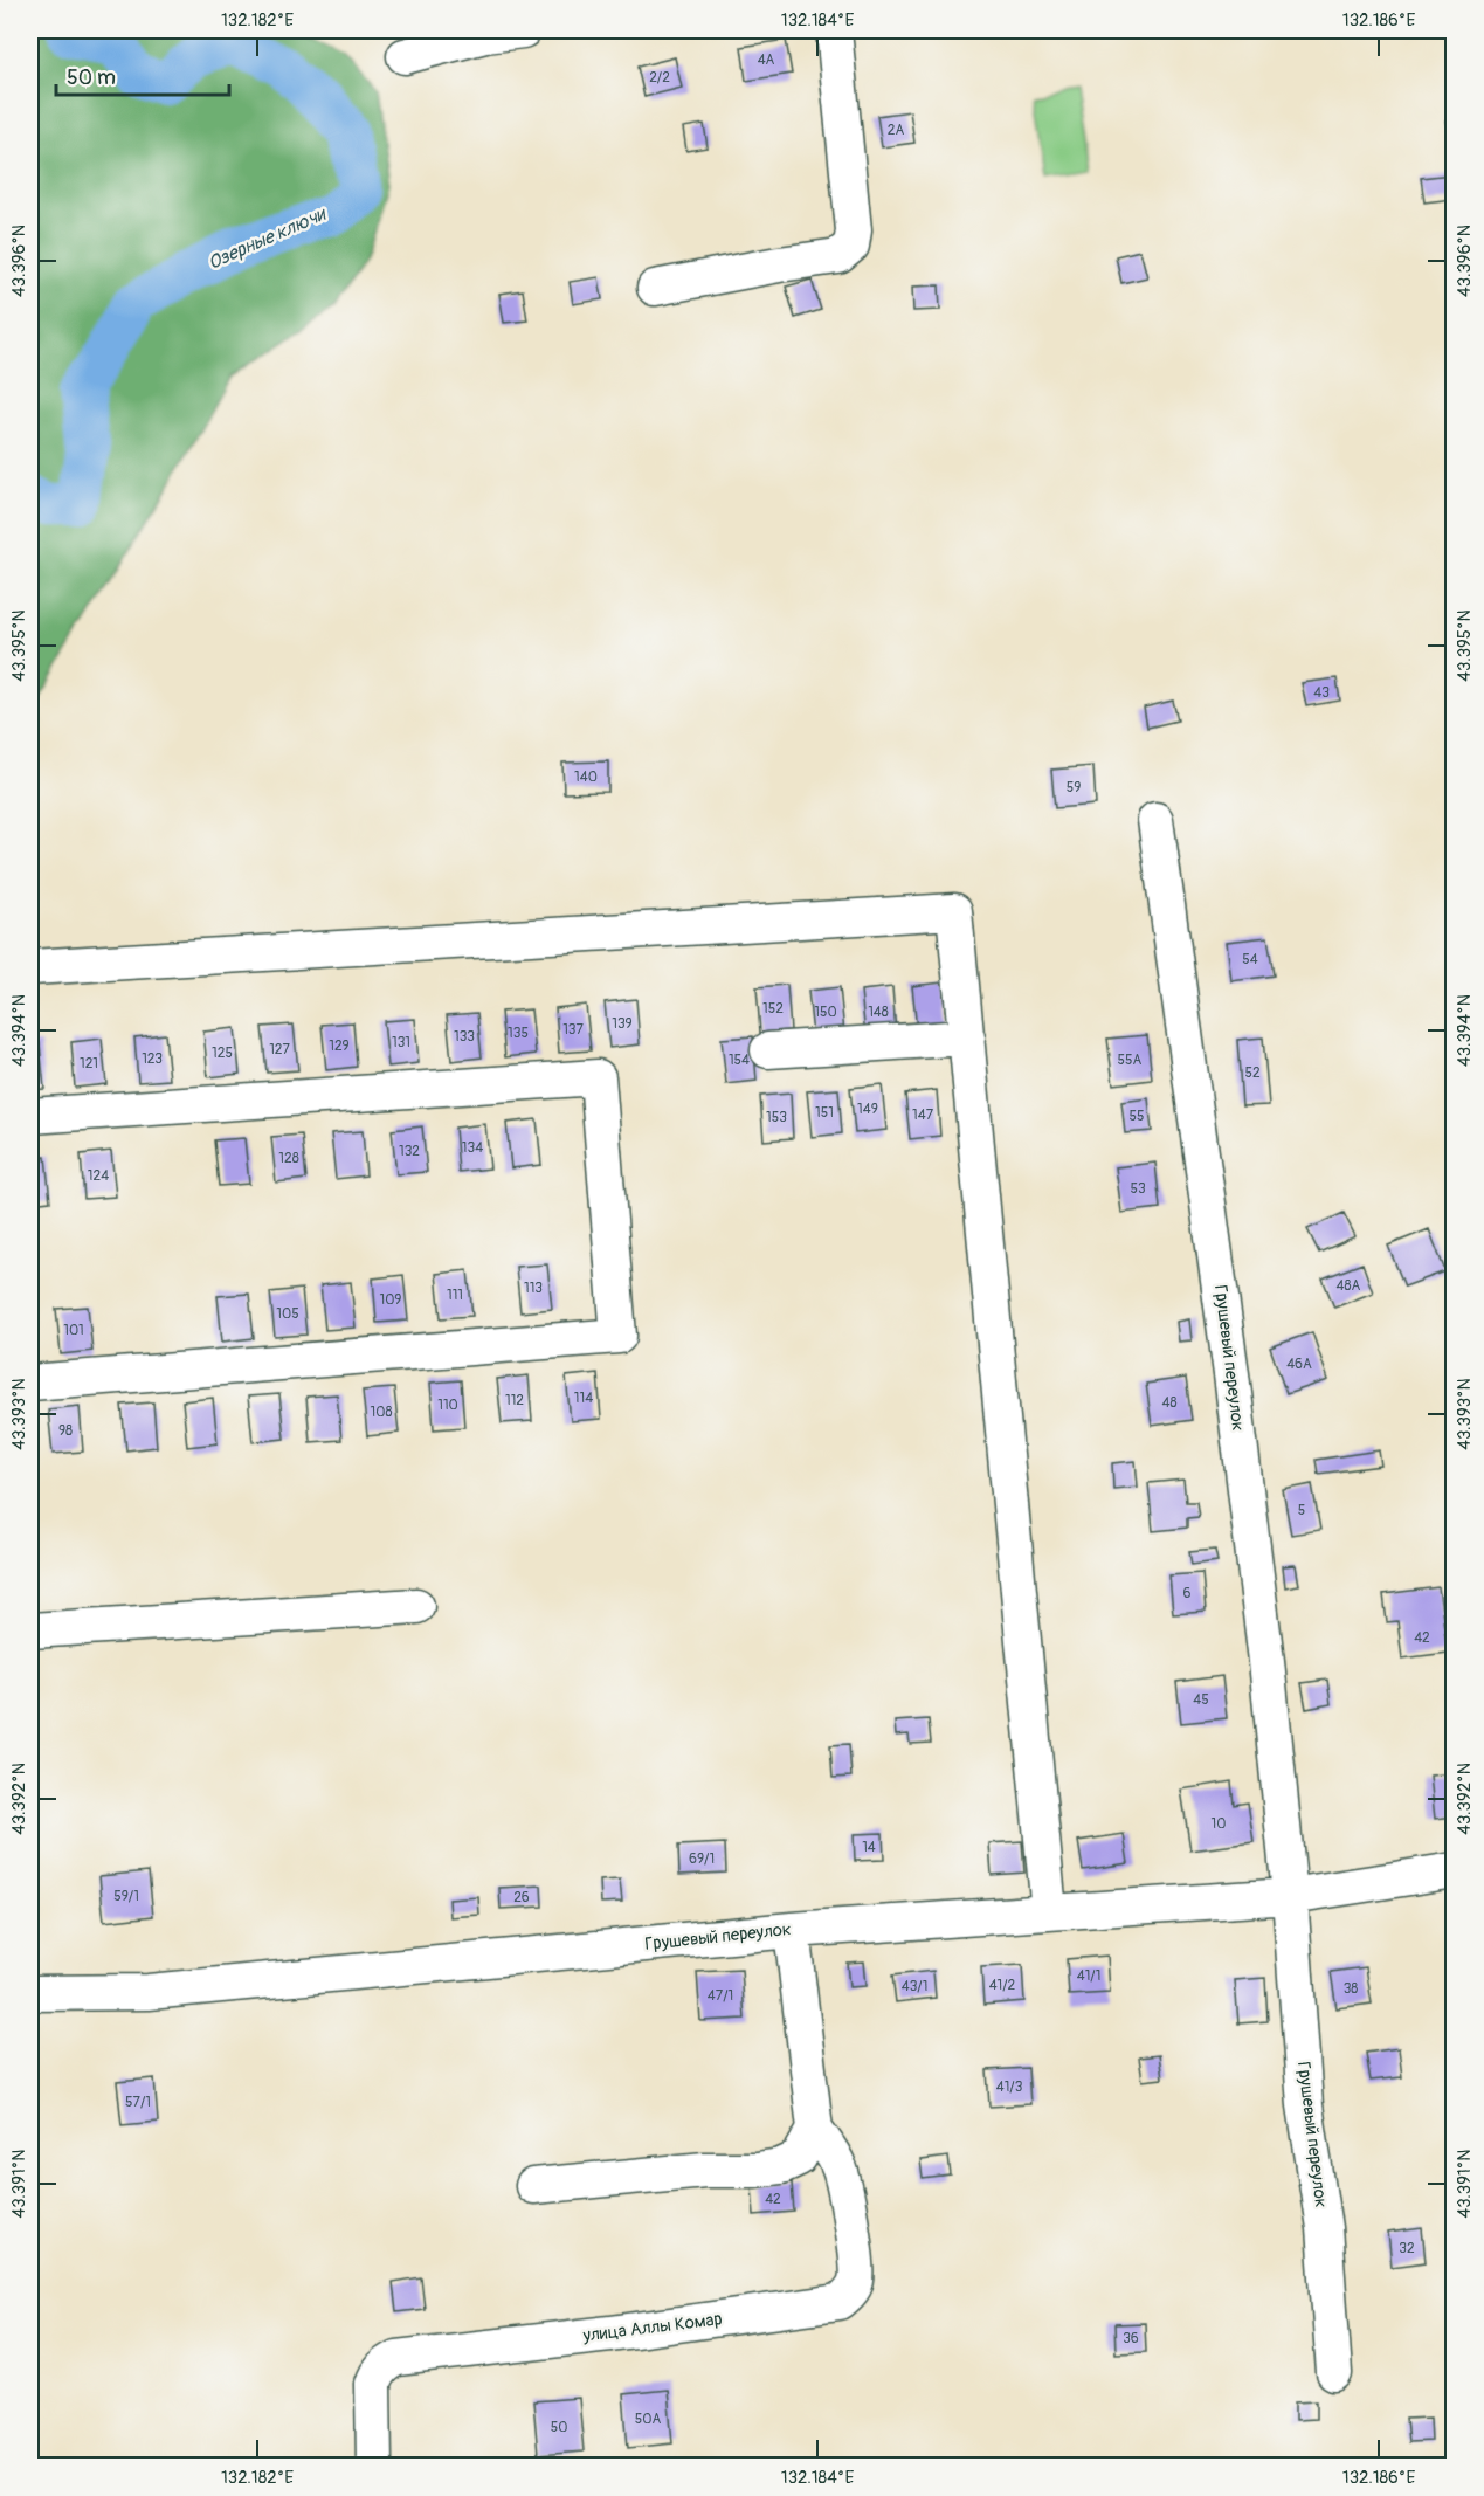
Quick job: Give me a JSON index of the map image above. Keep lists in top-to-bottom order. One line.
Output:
{"streets":{"street":["Грушевый переулок","улица Аллы Комар"]},"water":["Озерные ключи"],"house_numbers":["4А","2/2","2А","43","140","59","54","152","150","148","139","137","135","133","131","129","127","125","123","154","55А","121","52","149","151","147","55","153","134","132","128","124","53","48А","113","111","109","105","101","46А","114","112","48","110","108","98","5","6","42","45","10","14","69/1","59/1","26","41/1","41/2","43/1","38","47/1","41/3","57/1","42","32","36","50А","50"],"scale_bar":"50 m","coordinates":["132.182°E","132.184°E","132.186°E","43.396°N","43.395°N","43.394°N","43.393°N","43.392°N","43.391°N"]}
